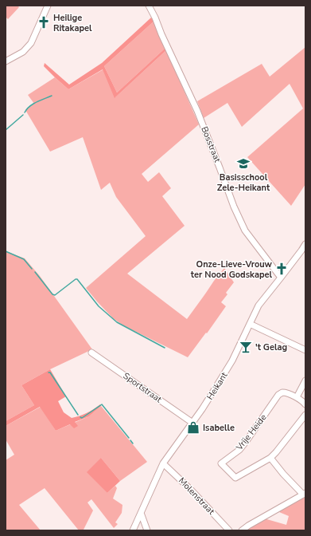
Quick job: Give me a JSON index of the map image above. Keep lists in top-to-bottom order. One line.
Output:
{"streets":{"street":["Bosstraat","Heikant","Sportstraat","Vrije Heide","Molenstraat"]},"crossings":[["Bosstraat","Heikant"],["Heikant","Sportstraat"],["Heikant","Molenstraat"]],"places":{"church":["Heilige Ritakapel","Onze-Lieve-Vrouw ter Nood Godskapel"],"school or university":["Basisschool Zele-Heikant"],"bar":["'t Gelag"],"shop":["Isabelle"]}}
